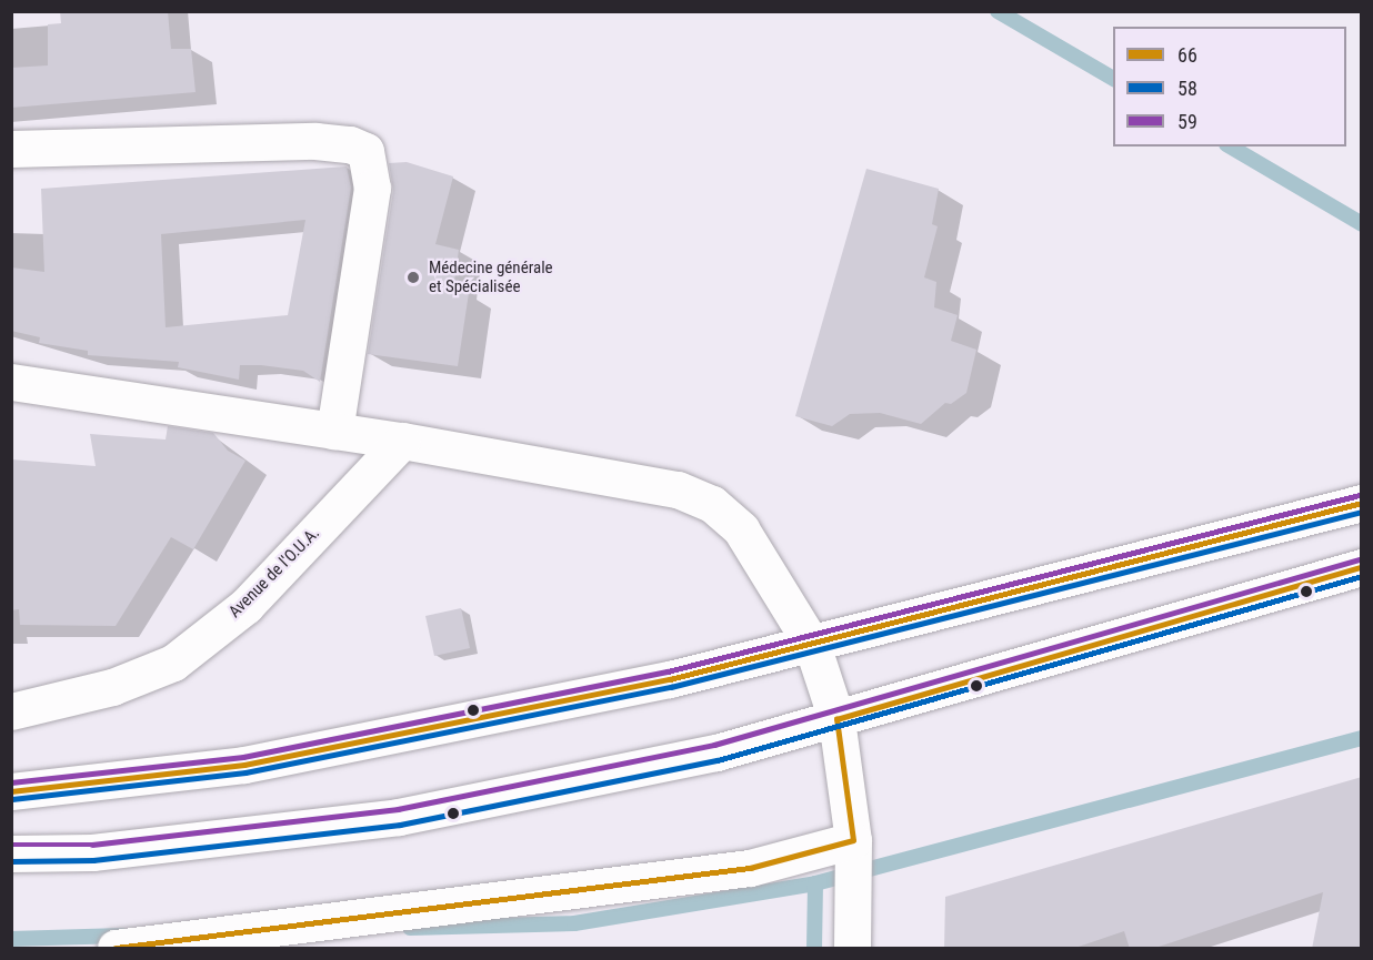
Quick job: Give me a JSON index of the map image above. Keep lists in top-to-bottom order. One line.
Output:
{"streets":{"main road":["Avenue de l'O.U.A."]},"places":["Médecine générale et Spécialisée"],"lines":["transit line 59","transit line 66","transit line 58"],"legend":["66","58","59"]}
